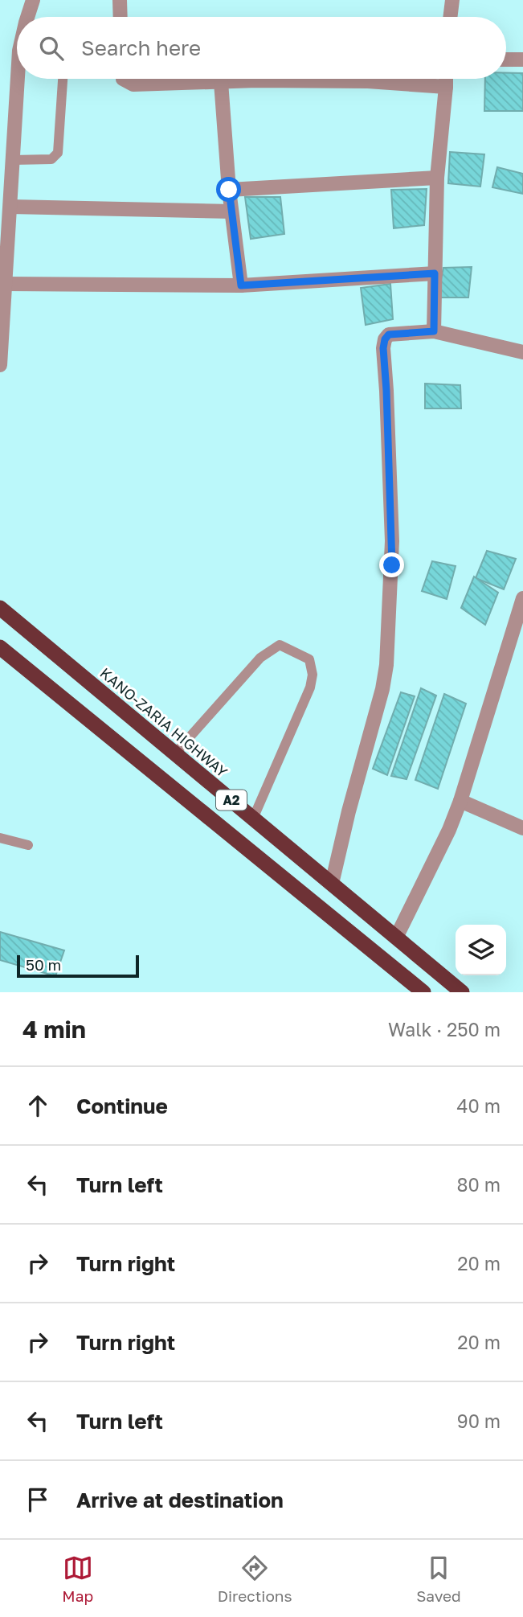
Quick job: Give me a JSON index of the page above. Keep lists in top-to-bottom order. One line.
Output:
{"streets":{"highway":["KANO-ZARIA HIGHWAY","A2"]},"scale_bar":"50 m","page":{"search":"Search here","scale":"50 m","heading":["4 min","Walk · 250 m"],"list":[["Continue","40 m"],["Turn left","80 m"],["Turn right","20 m"],["Turn right","20 m"],["Turn left","90 m"],"Arrive at destination"],"nav":["Map","Directions","Saved"]}}
